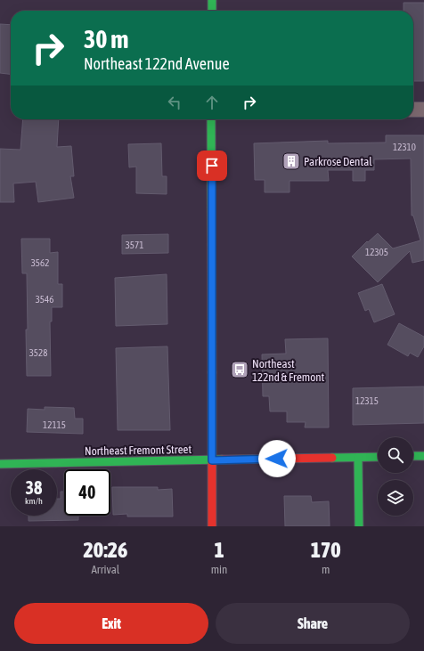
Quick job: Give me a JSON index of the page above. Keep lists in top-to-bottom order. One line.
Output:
{"streets":{"main road":["Northeast Fremont Street"]},"places":{"building":["Parkrose Dental"],"bus stop":["Northeast 122nd & Fremont"]},"house_numbers":["12310","3571","12305","3562","3546","3528","12315","12115"],"page":{"turn":["30 m","Northeast 122nd Avenue"],"speed":"38 km/h","limit":"40","eta":["20:26","Arrival","1","min","170","m"],"buttons":["Exit","Share"]}}
